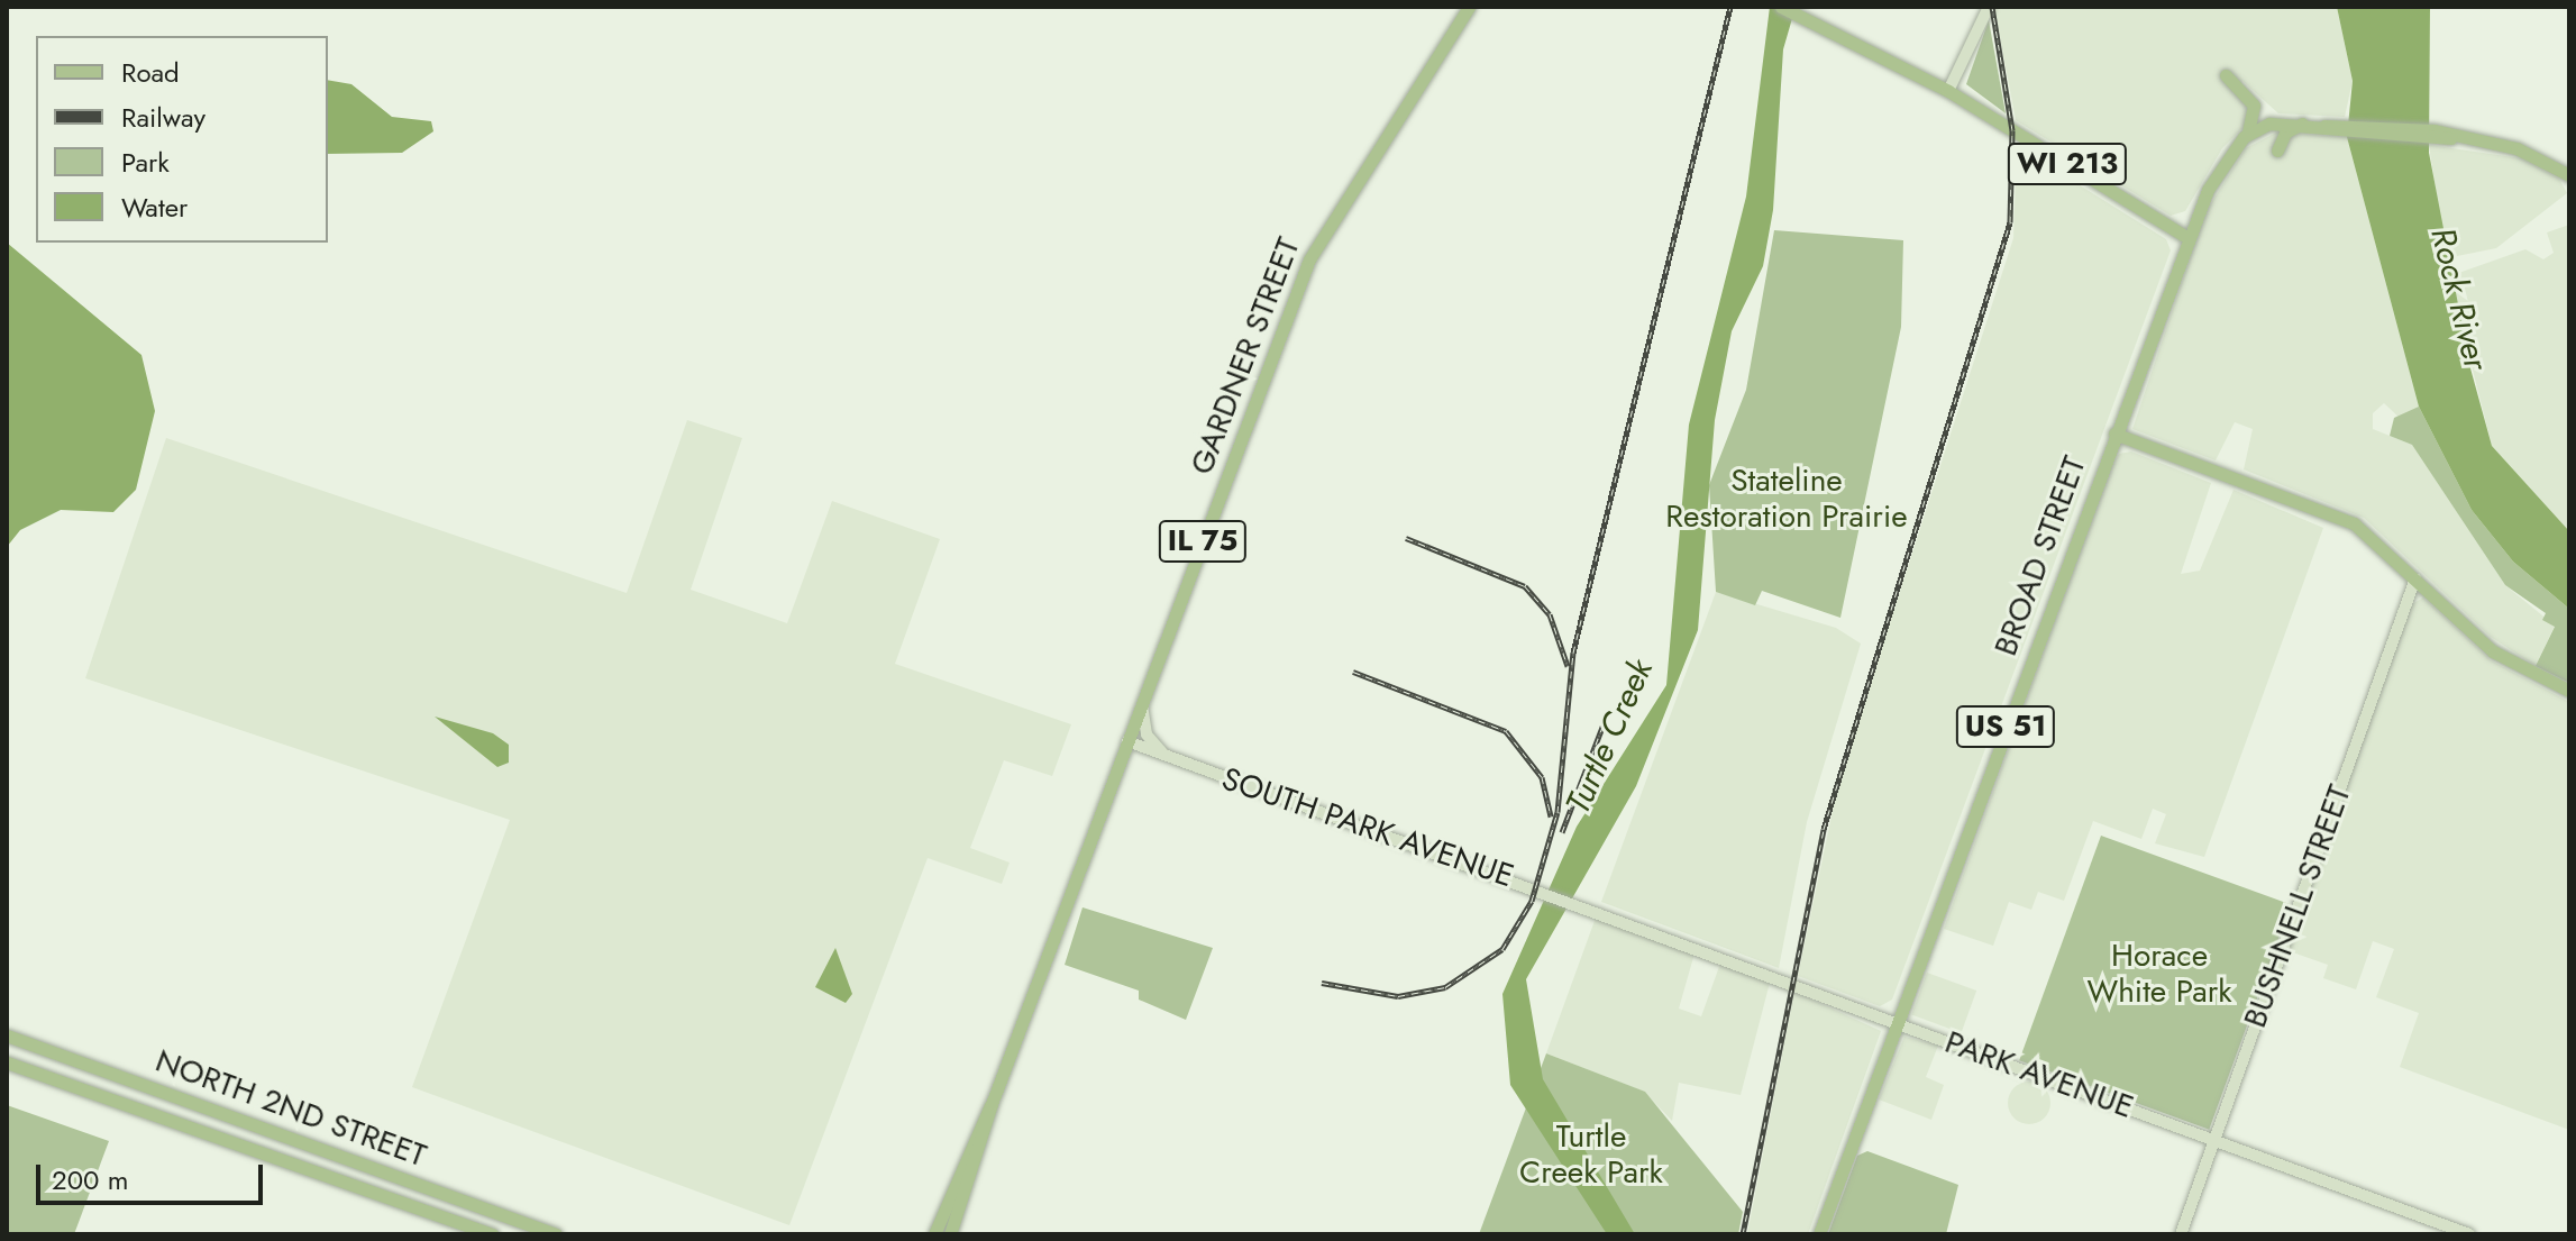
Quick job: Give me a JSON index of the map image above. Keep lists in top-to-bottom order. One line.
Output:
{"streets":{"main road":["WI 213","GARDNER STREET","IL 75","BROAD STREET","US 51","NORTH 2ND STREET"],"street":["SOUTH PARK AVENUE","BUSHNELL STREET","PARK AVENUE"]},"crossings":[["WI 213","BROAD STREET"],["GARDNER STREET","SOUTH PARK AVENUE"],["BROAD STREET","PARK AVENUE"],["SOUTH PARK AVENUE","PARK AVENUE"],["BUSHNELL STREET","PARK AVENUE"]],"water":["Rock River","Turtle Creek"],"parks":["Stateline Restoration Prairie","Horace White Park","Turtle Creek Park"],"legend":["Road","Railway","Park","Water"],"scale_bar":"200 m"}
